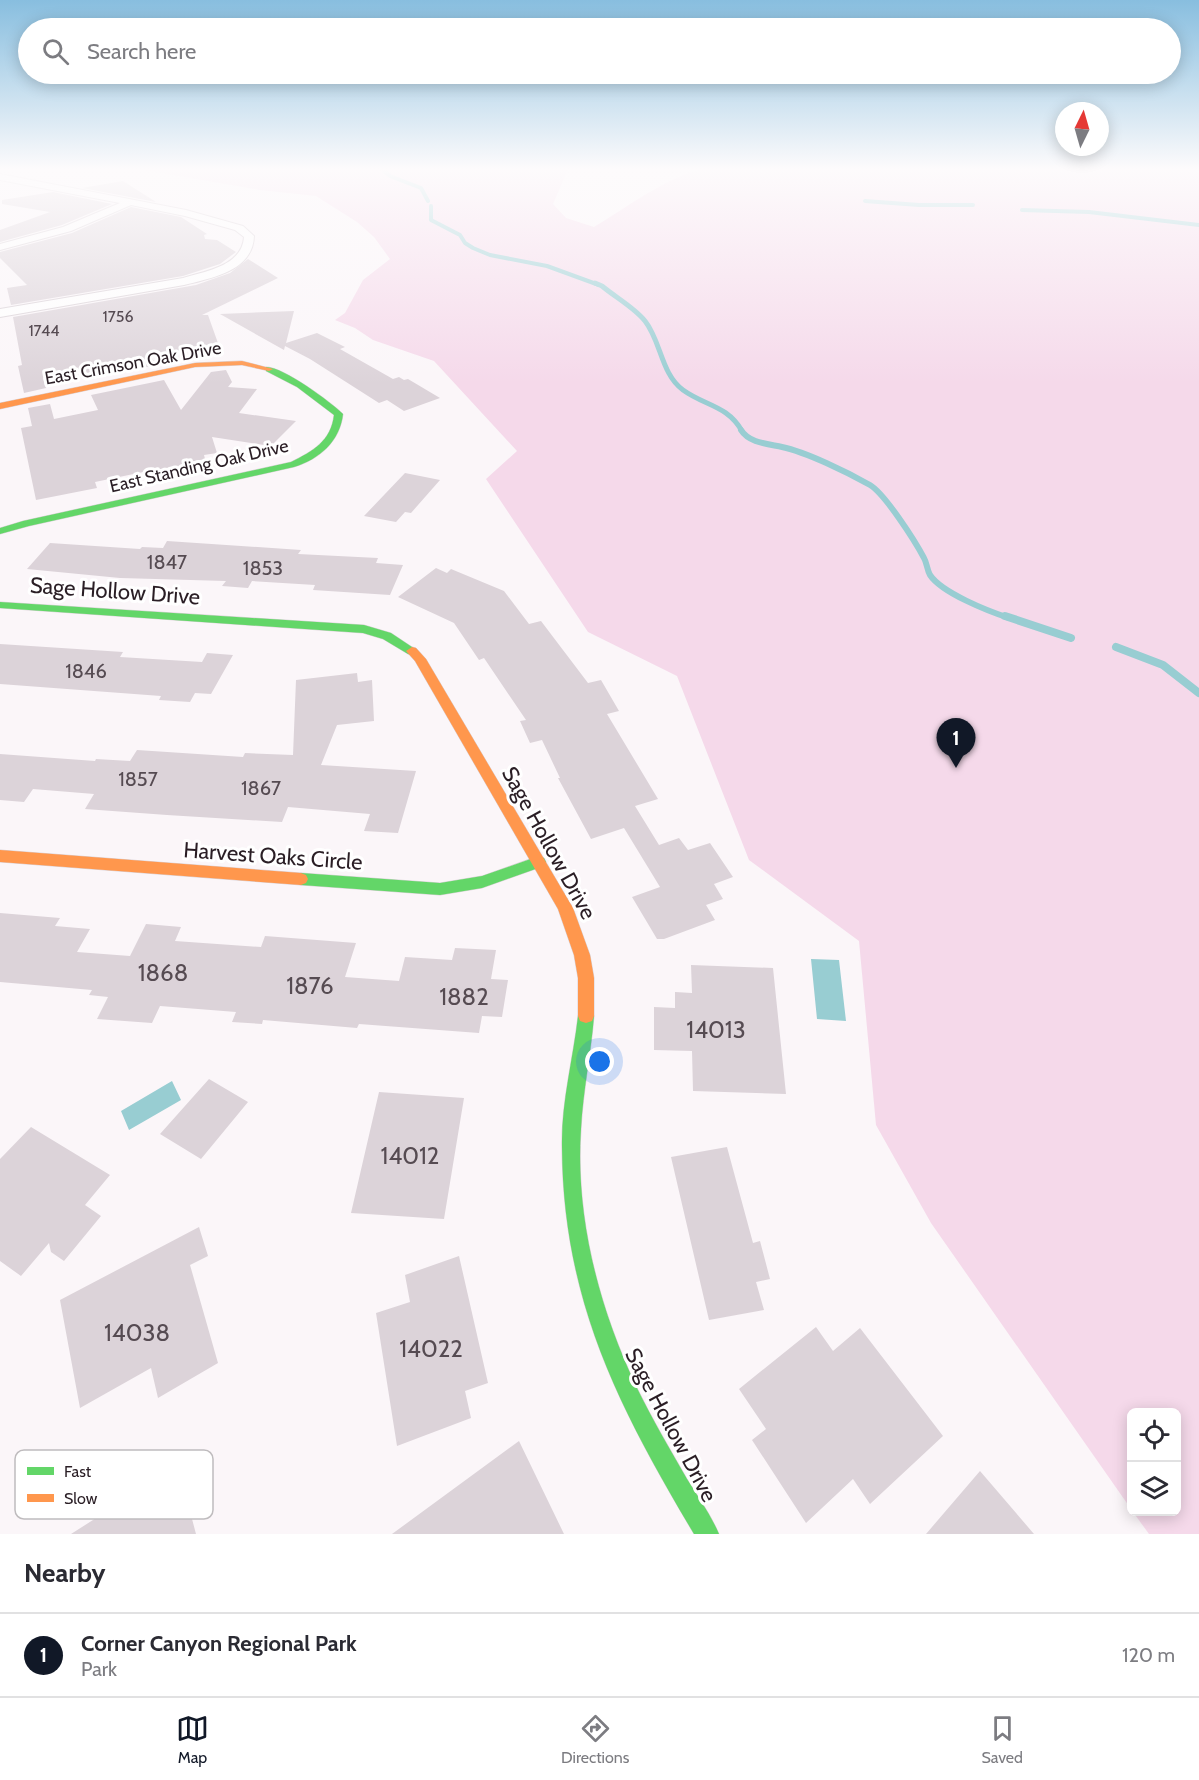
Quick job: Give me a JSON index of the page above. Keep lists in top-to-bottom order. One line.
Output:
{"streets":{"street":["East Crimson Oak Drive","East Standing Oak Drive","Sage Hollow Drive","Harvest Oaks Circle"]},"crossings":[["East Crimson Oak Drive","East Standing Oak Drive"],["Sage Hollow Drive","Harvest Oaks Circle"]],"house_numbers":["1756","1744","1847","1853","1846","1857","1867","1868","1876","1882","14013","14012","14038","14022"],"legend":["Fast","Slow"],"north":"top","page":{"search":"Search here","pins":"1","heading":"Nearby","list":[{"mark":"1","name":"Corner Canyon Regional Park","note":"Park","value":"120 m"}],"nav":["Map","Directions","Saved"]}}
